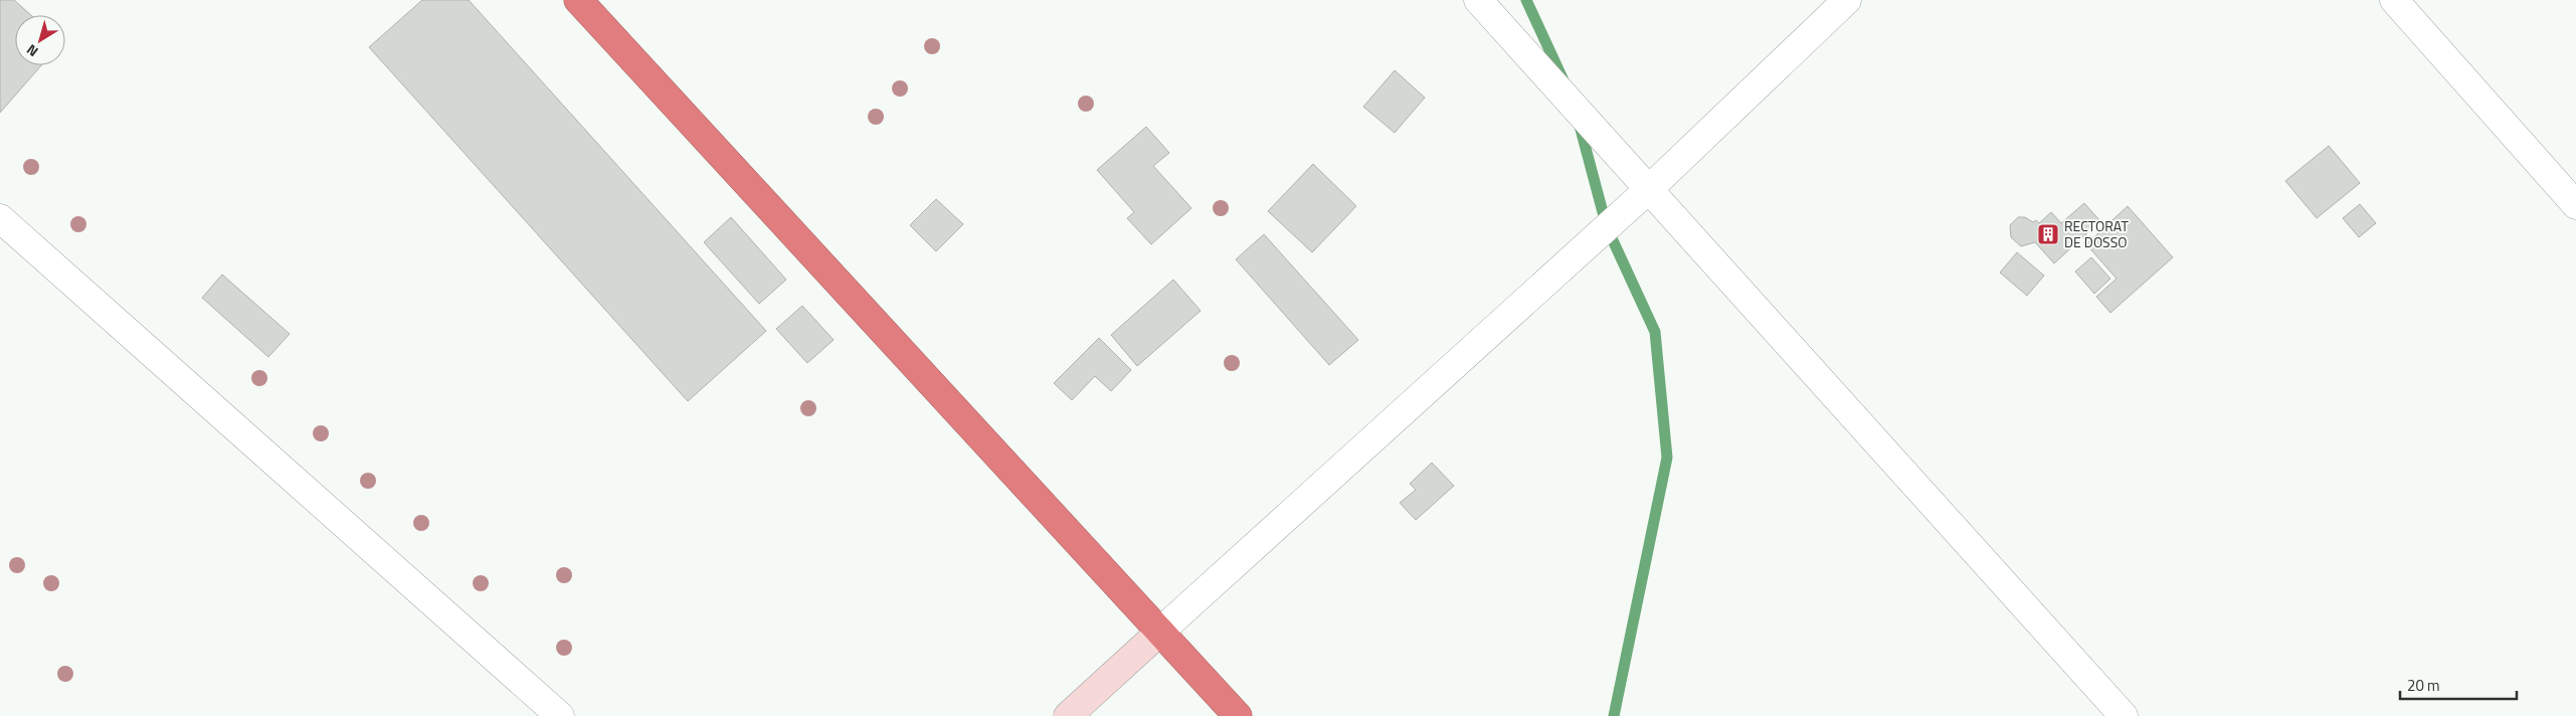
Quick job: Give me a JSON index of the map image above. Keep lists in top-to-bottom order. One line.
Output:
{"places":{"building":["RECTORAT DE DOSSO"]},"scale_bar":"20 m","north":"bottom left"}
